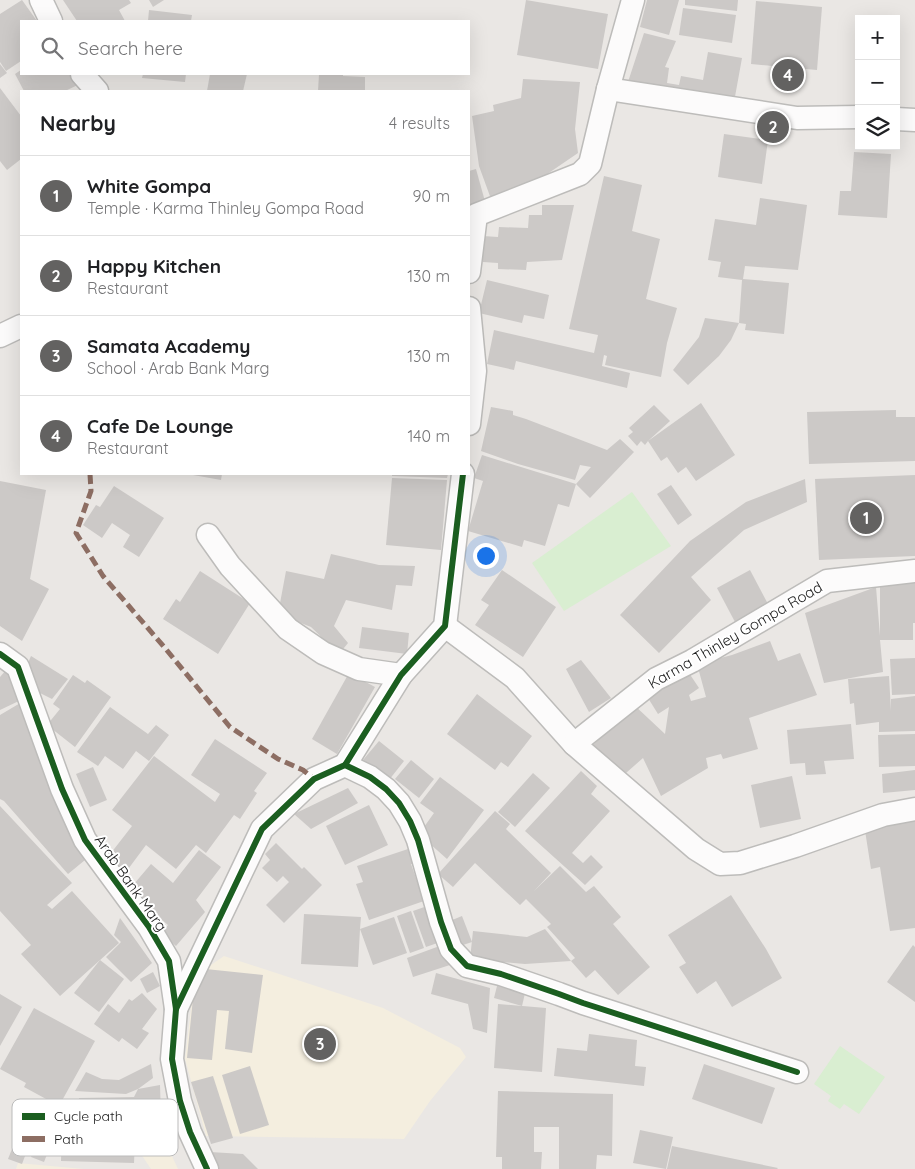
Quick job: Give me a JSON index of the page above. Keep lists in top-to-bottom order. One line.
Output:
{"streets":{"street":["Karma Thinley Gompa Road","Arab Bank Marg"]},"legend":["Cycle path","Path"],"page":{"map_buttons":["+","−"],"search":"Search here","pins":["4","2","1","3"],"heading":["Nearby","4 results"],"list":[{"mark":"1","name":"White Gompa","note":"Temple · Karma Thinley Gompa Road","value":"90 m"},{"mark":"2","name":"Happy Kitchen","note":"Restaurant","value":"130 m"},{"mark":"3","name":"Samata Academy","note":"School · Arab Bank Marg","value":"130 m"},{"mark":"4","name":"Cafe De Lounge","note":"Restaurant","value":"140 m"}]}}
